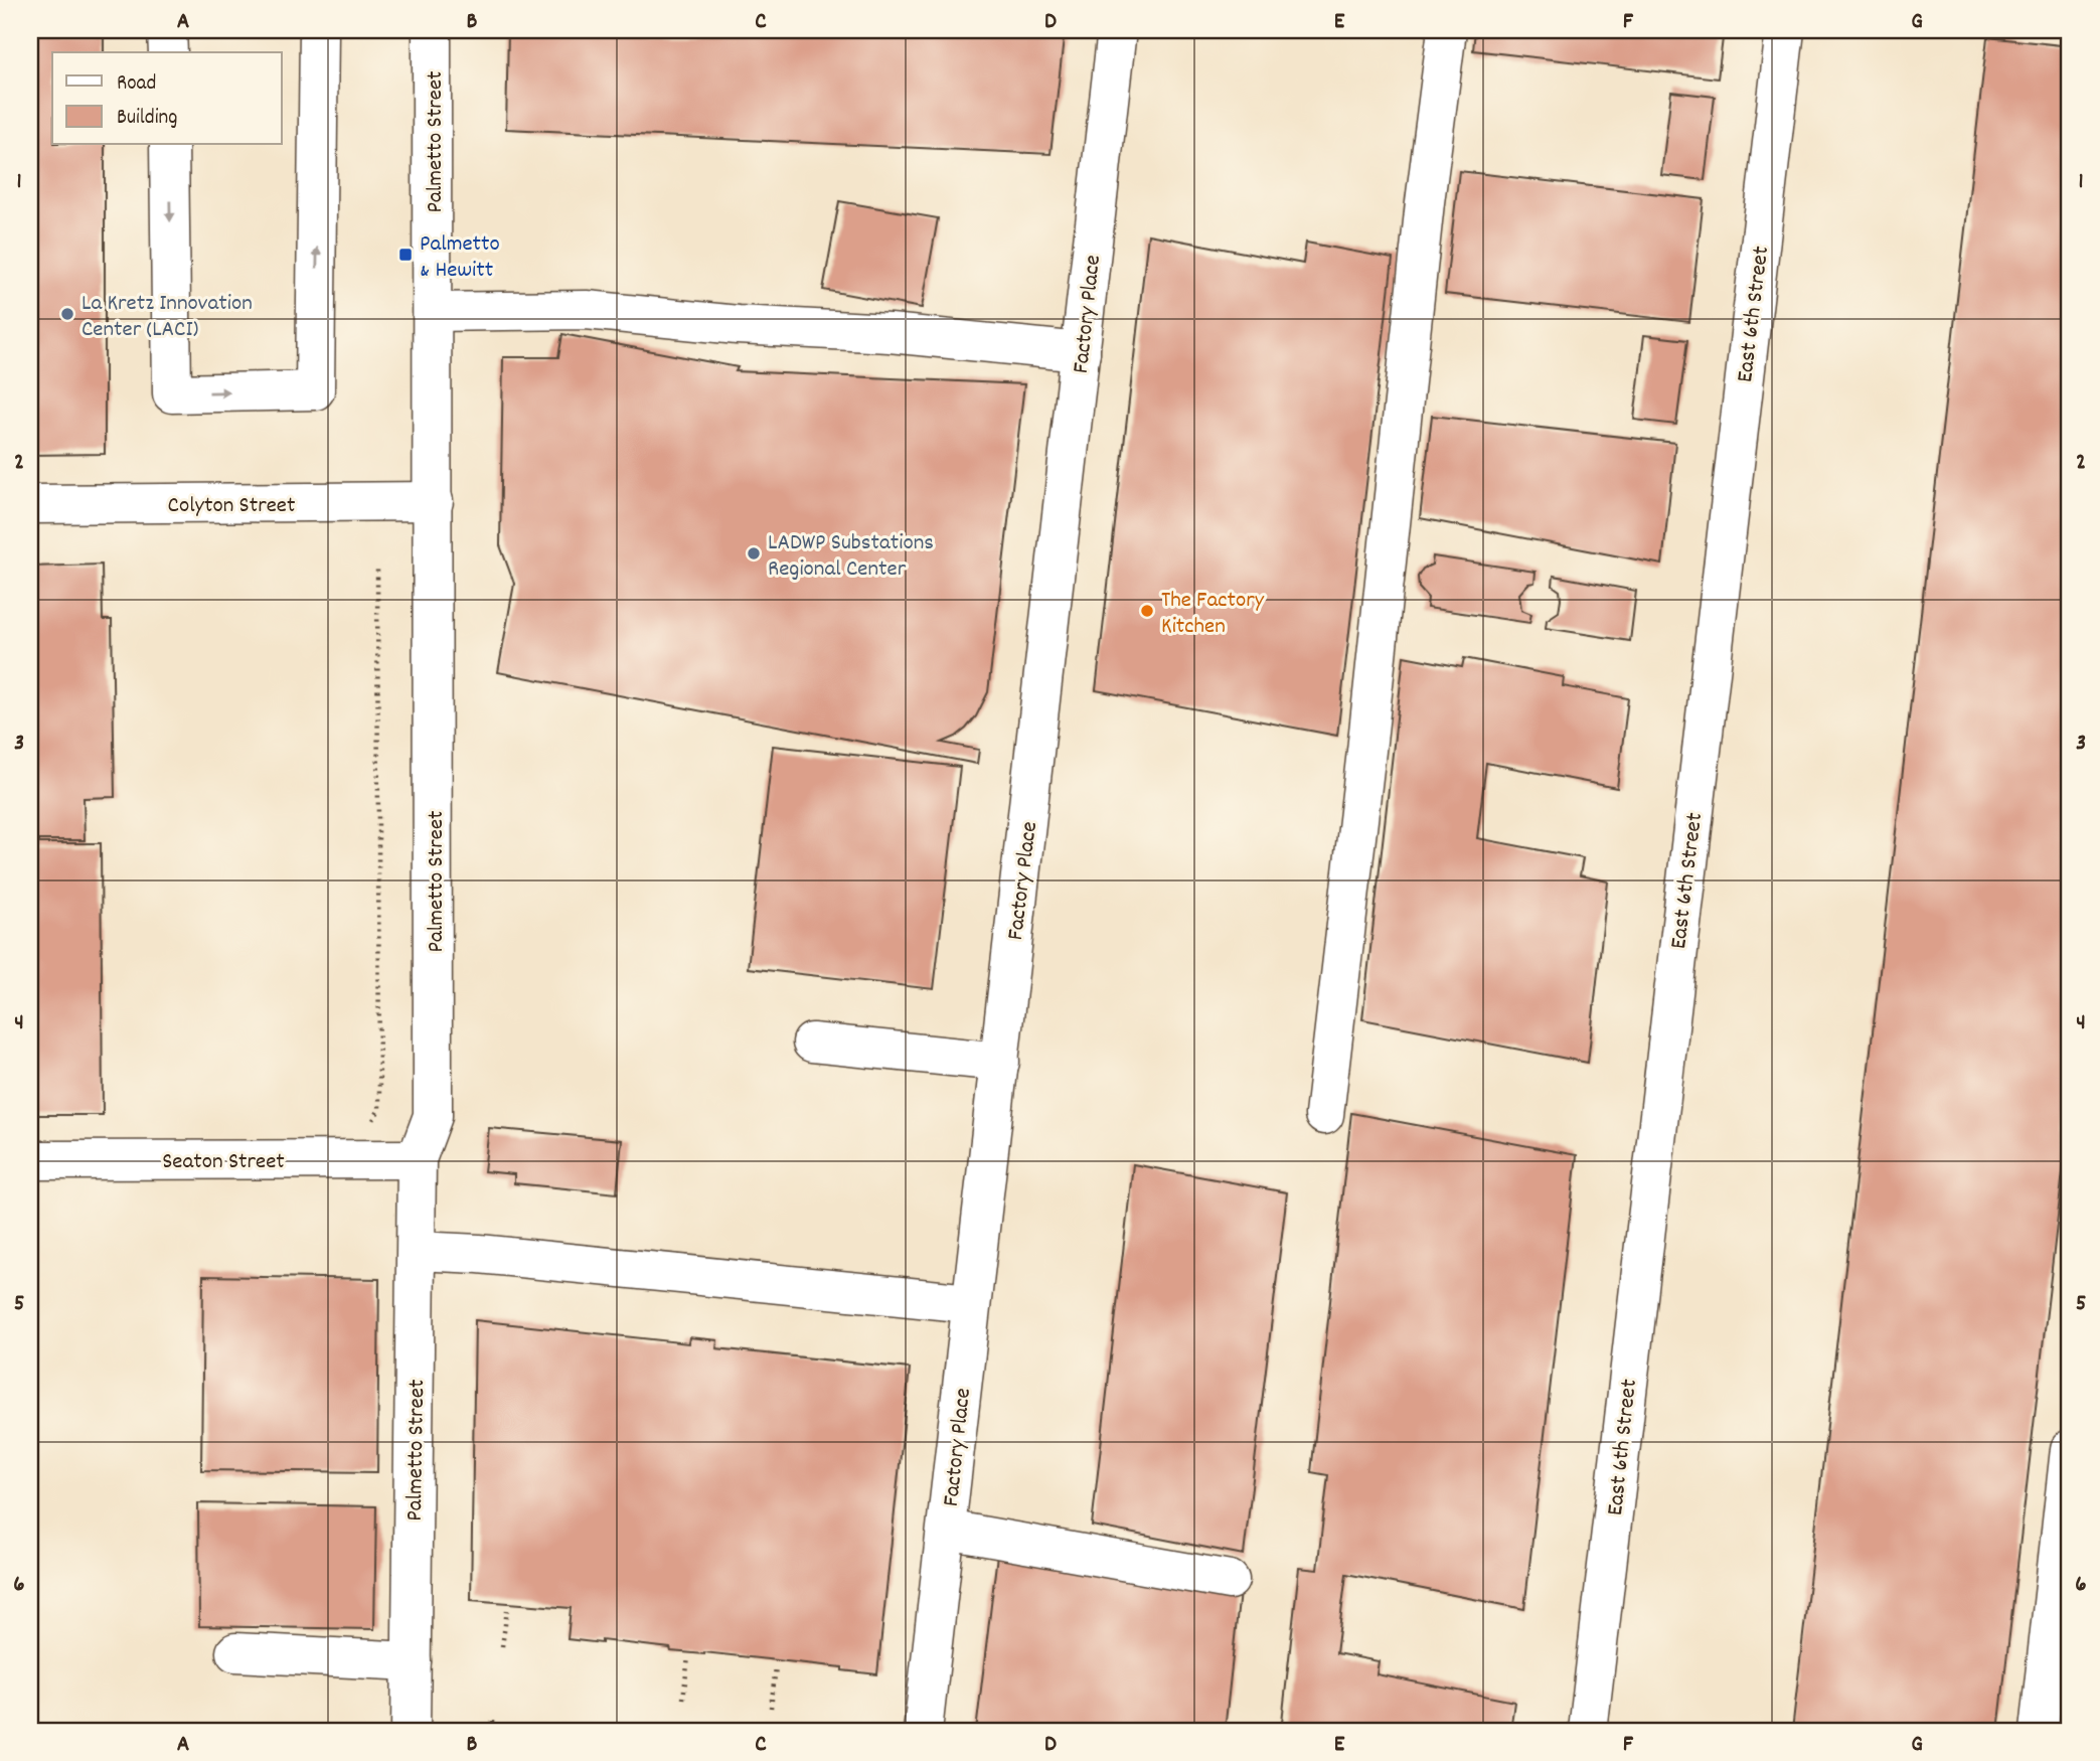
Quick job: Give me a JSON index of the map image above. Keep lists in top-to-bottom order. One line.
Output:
{"streets":{"street":["Palmetto Street","Factory Place","East 6th Street","Colyton Street","Seaton Street"]},"crossings":[["Palmetto Street","Colyton Street"],["Palmetto Street","Seaton Street"]],"places":{"transit":["Palmetto & Hewitt"],"other":["La Kretz Innovation Center (LACI)","LADWP Substations Regional Center","The Factory Kitchen"]},"legend":["Road","Building"],"grid":{"columns":["A","B","C","D","E","F","G"],"rows":["1","2","3","4","5","6"]}}
